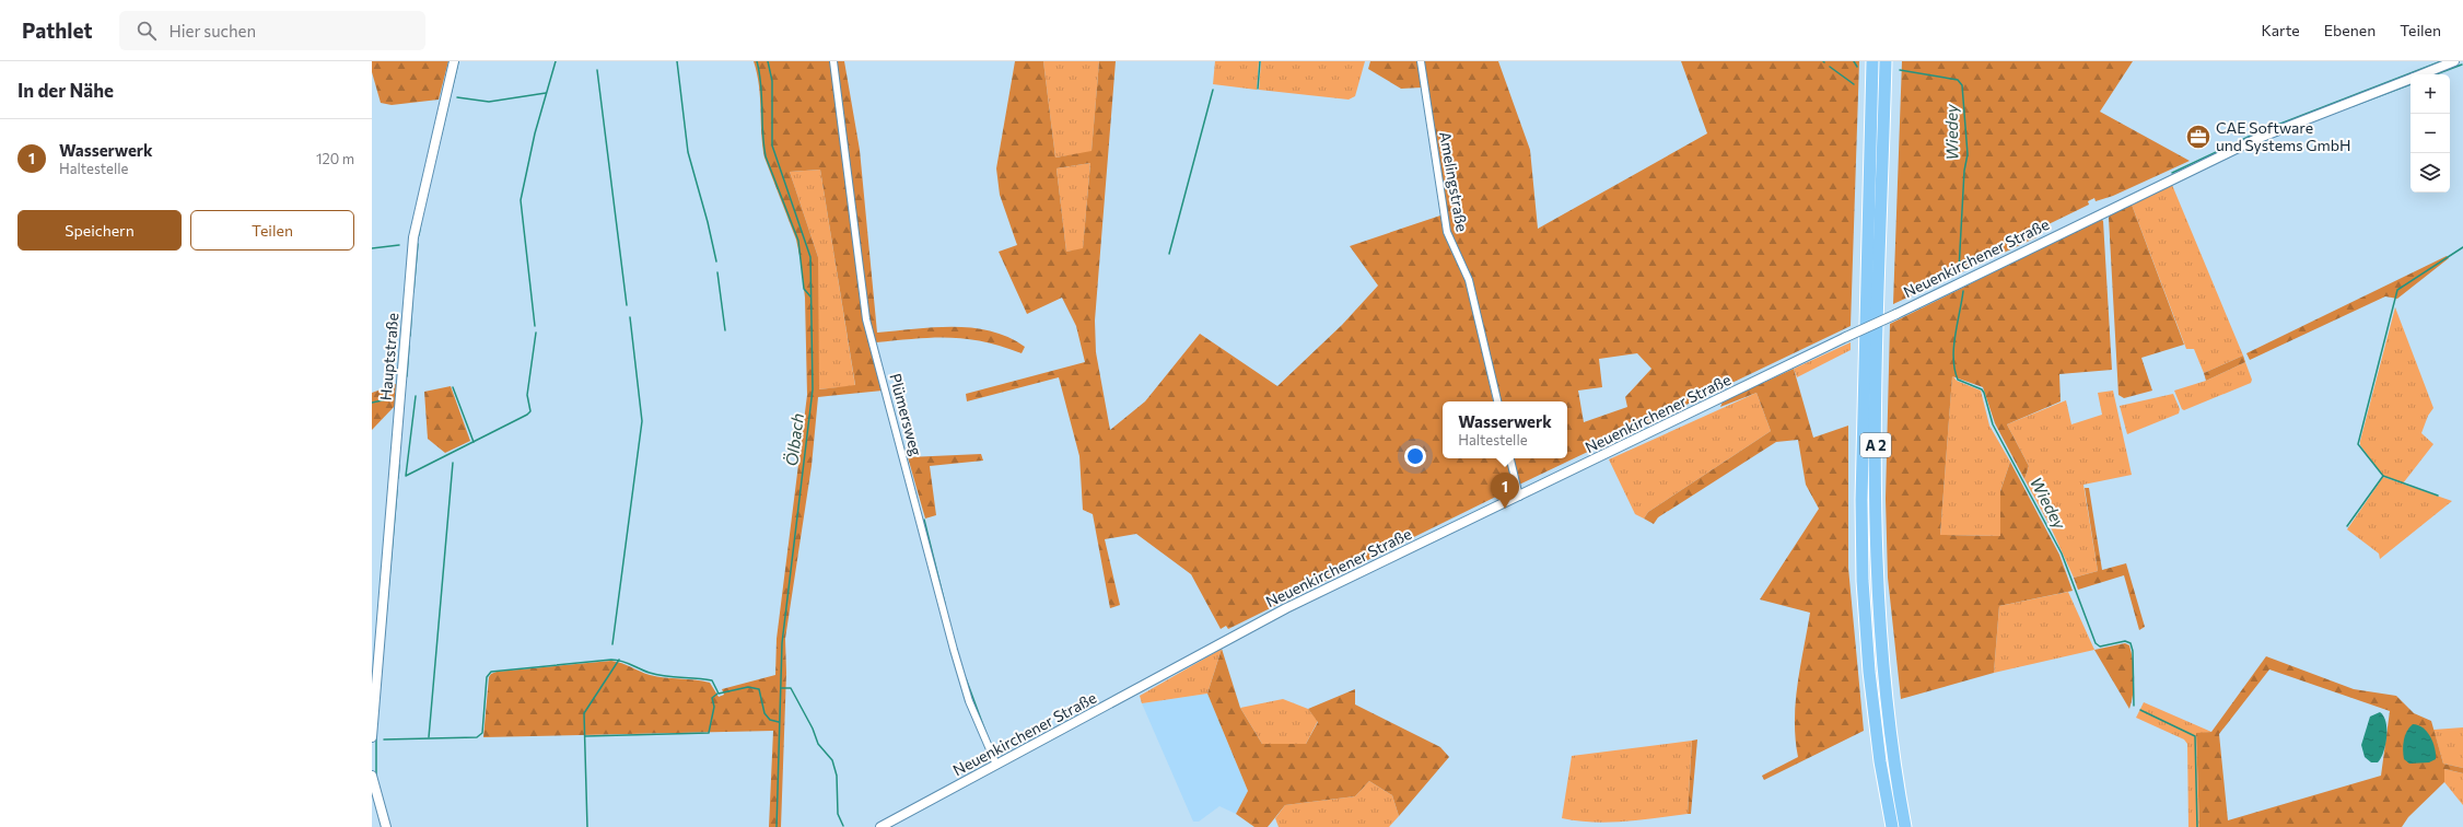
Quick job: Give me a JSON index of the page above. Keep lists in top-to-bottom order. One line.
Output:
{"streets":{"highway":["A 2"],"main road":["Neuenkirchener Straße","Hauptstraße"],"street":["Amelingstraße","Plümersweg"]},"crossings":[["Neuenkirchener Straße","Plümersweg"]],"water":["Wiedey","Ölbach"],"places":{"office":["CAE Software und Systems GmbH"]},"page":{"header":"Pathlet","search":"Hier suchen","nav":["Karte","Ebenen","Teilen"],"heading":"In der Nähe","map_buttons":["+","−"],"list":[{"mark":"1","name":"Wasserwerk","note":"Haltestelle","value":"120 m"}],"buttons":["Speichern","Teilen"],"popup":["Wasserwerk","Haltestelle"],"pins":"1"}}
